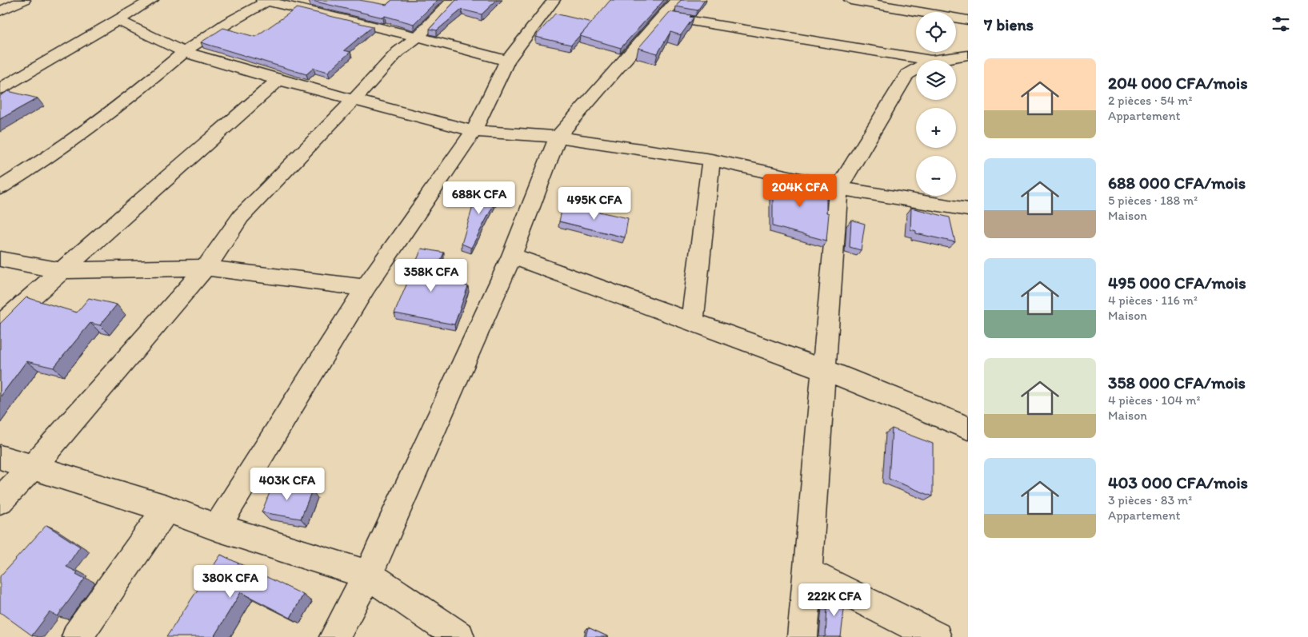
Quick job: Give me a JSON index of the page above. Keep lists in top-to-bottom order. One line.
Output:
{"page":{"heading":"7 biens","map_buttons":["+","−"],"list":[{"name":"204 000 CFA/mois","note":"2 pièces · 54 m² · Appartement"},{"name":"688 000 CFA/mois","note":"5 pièces · 188 m² · Maison"},{"name":"495 000 CFA/mois","note":"4 pièces · 116 m² · Maison"},{"name":"358 000 CFA/mois","note":"4 pièces · 104 m² · Maison"},{"name":"403 000 CFA/mois","note":"3 pièces · 83 m² · Appartement"}],"price":["204K CFA","688K CFA","495K CFA","358K CFA","403K CFA","380K CFA","222K CFA"]}}
